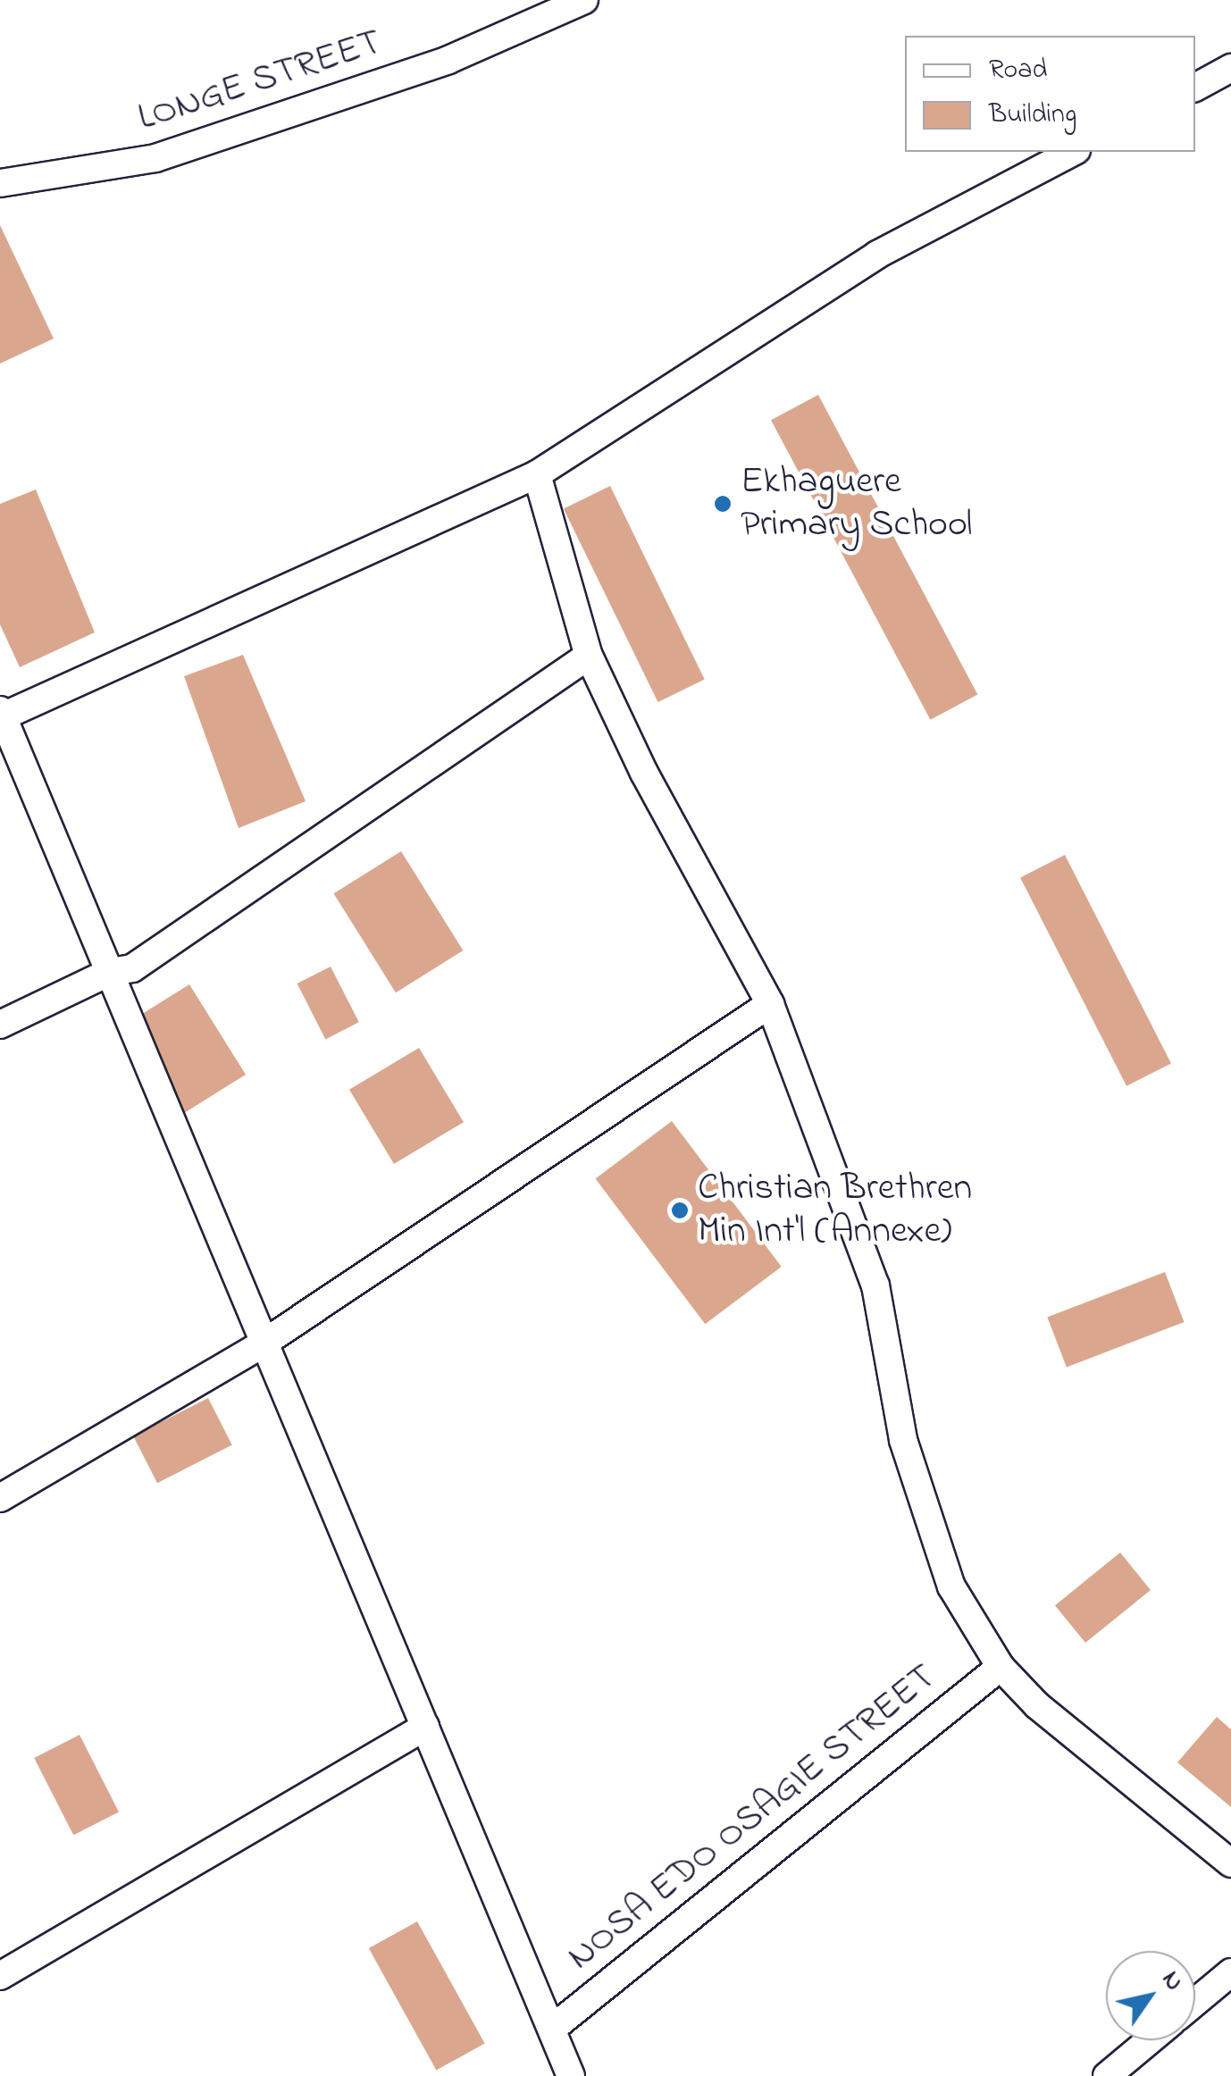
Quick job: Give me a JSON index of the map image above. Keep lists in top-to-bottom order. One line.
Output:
{"streets":{"street":["LONGE STREET","NOSA EDO OSAGIE STREET"]},"places":["Ekhaguere Primary School","Christian Brethren Min Int'l (Annexe)"],"legend":["Road","Building"],"north":"top right"}
